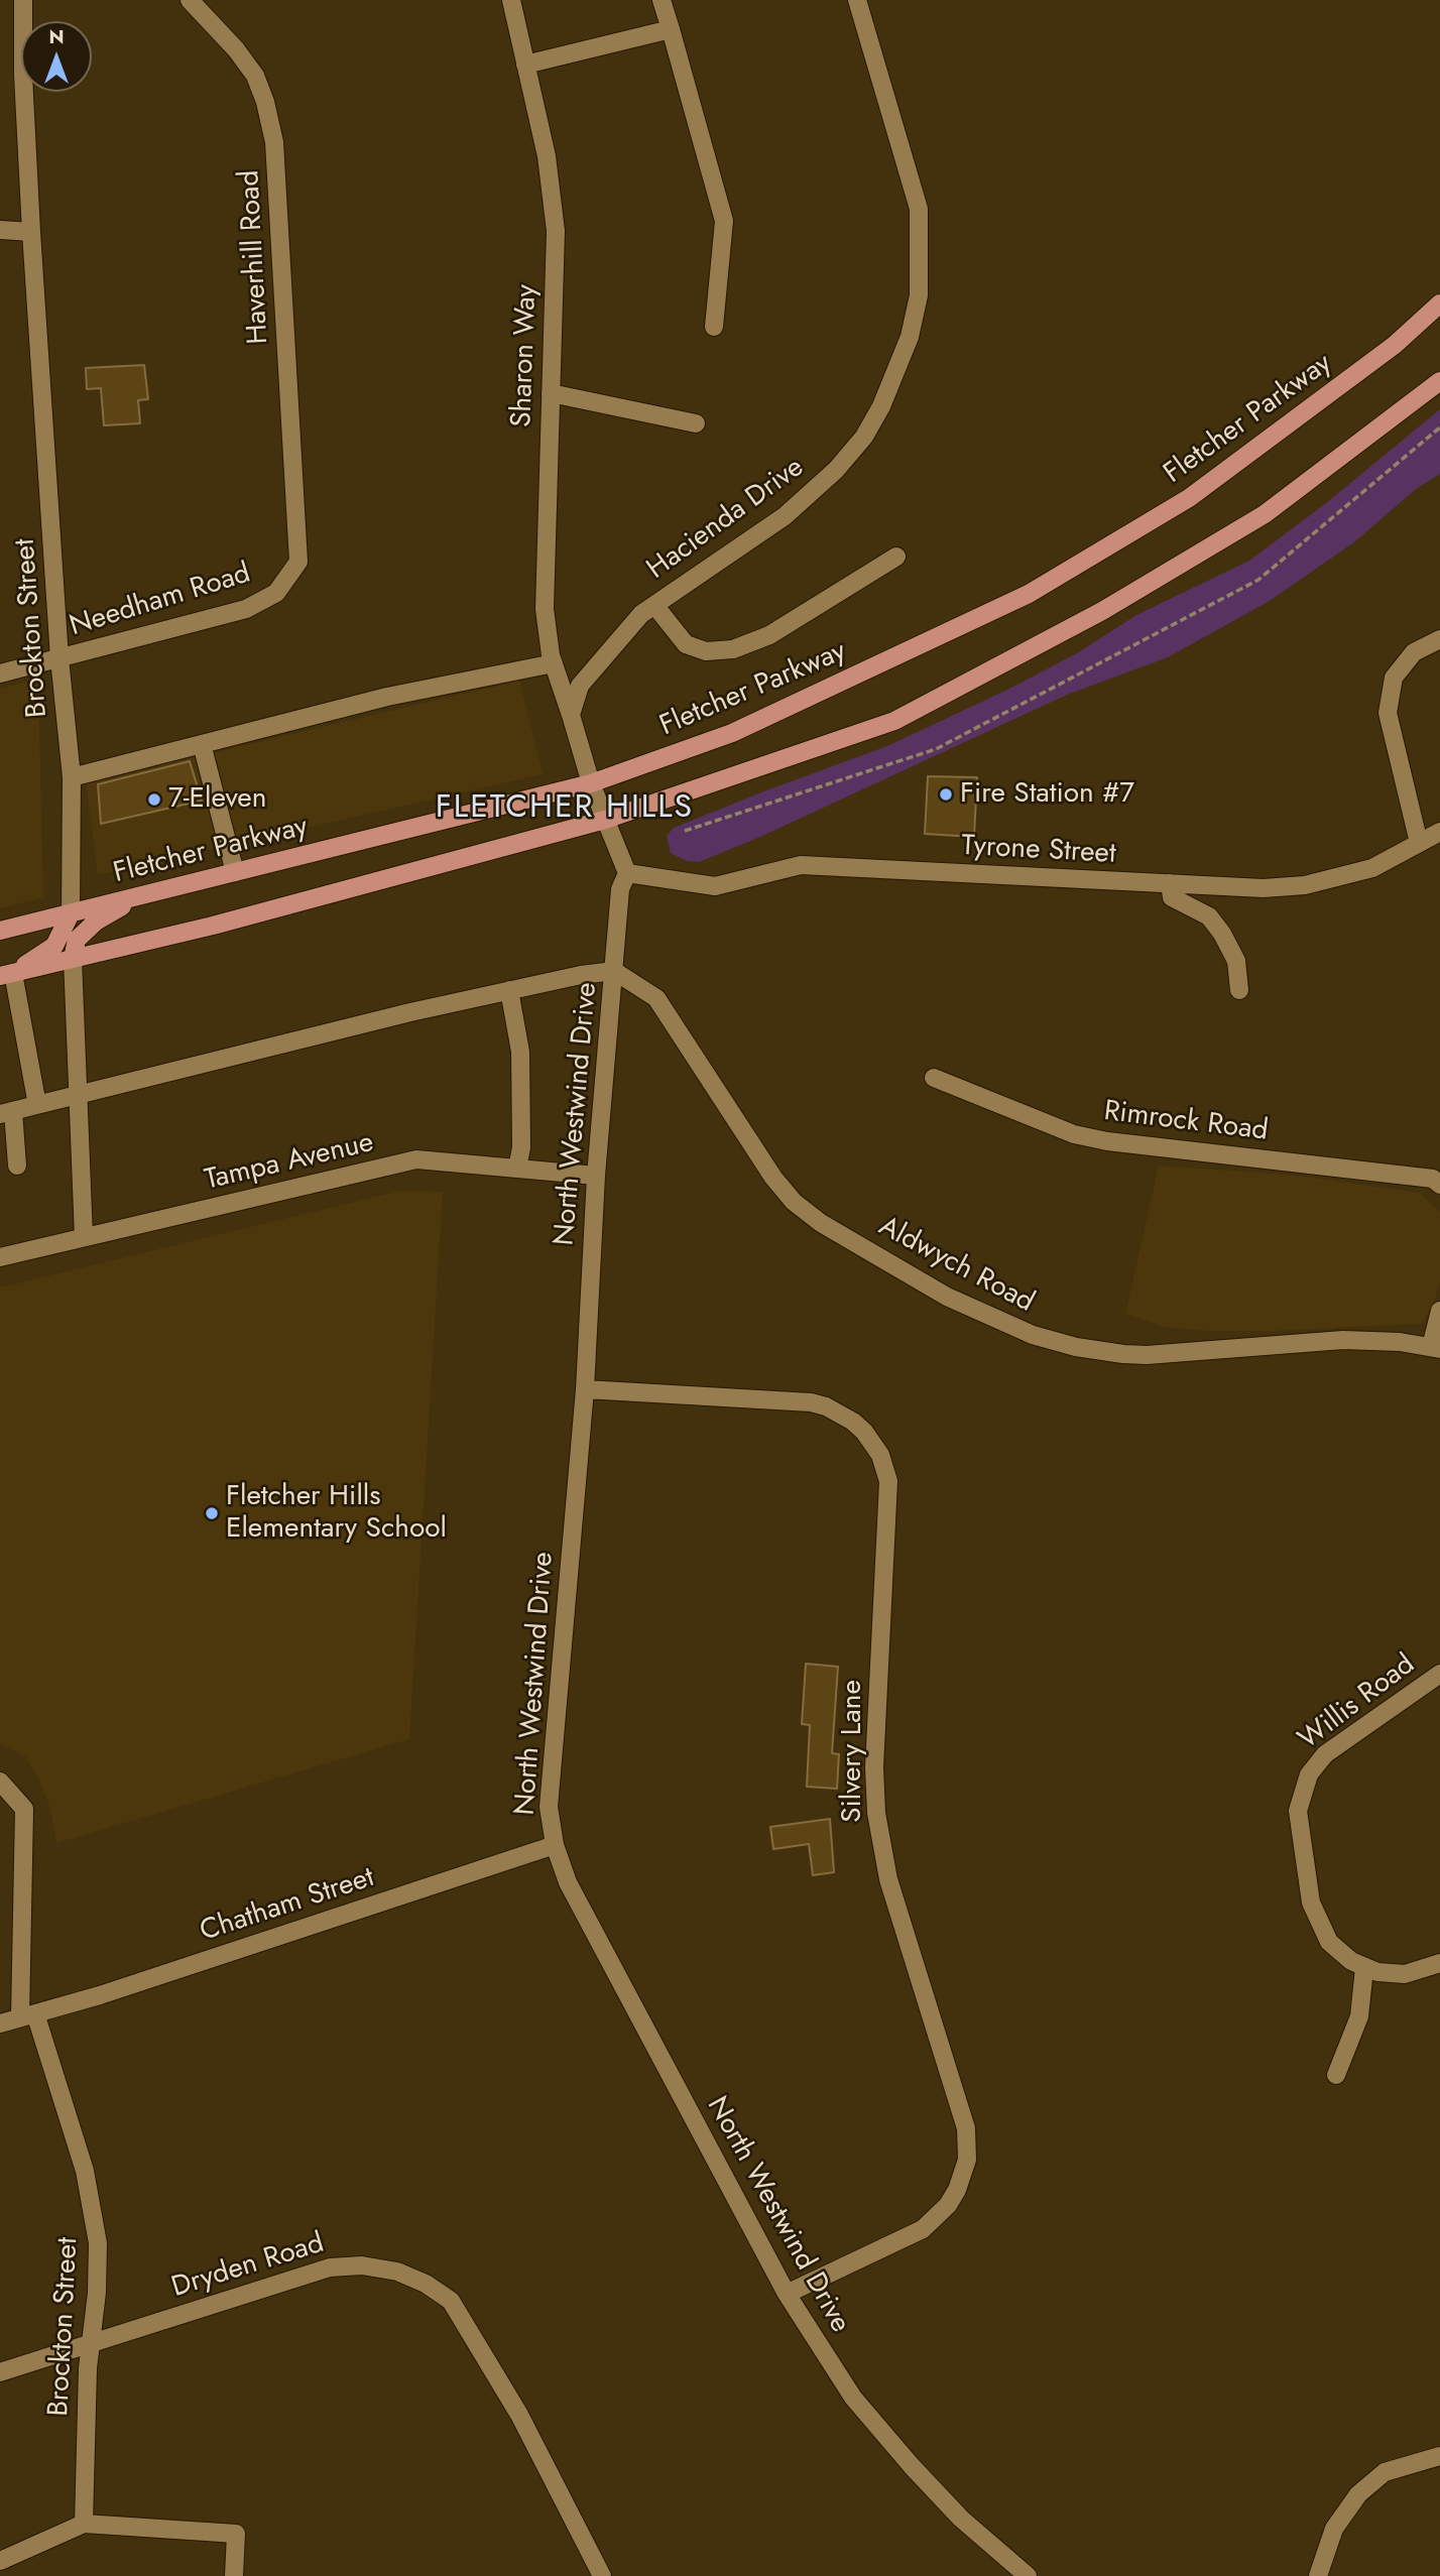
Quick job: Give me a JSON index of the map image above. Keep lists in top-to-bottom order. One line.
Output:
{"streets":{"main road":["Fletcher Parkway"],"street":["Haverhill Road","Sharon Way","Hacienda Drive","Needham Road","Brockton Street","Tyrone Street","North Westwind Drive","Rimrock Road","Tampa Avenue","Aldwych Road","Willis Road","Silvery Lane","Chatham Street","Dryden Road"]},"crossings":[["Haverhill Road","Needham Road"],["Sharon Way","Hacienda Drive"],["Fletcher Parkway","Brockton Street"],["Needham Road","Brockton Street"],["Brockton Street","Chatham Street"],["Brockton Street","Dryden Road"],["Tyrone Street","North Westwind Drive"],["North Westwind Drive","Tampa Avenue"],["North Westwind Drive","Aldwych Road"],["North Westwind Drive","Silvery Lane"],["North Westwind Drive","Chatham Street"]],"districts":["FLETCHER HILLS"],"places":["Fire Station #7","7-Eleven","Fletcher Hills Elementary School"],"north":"top"}
